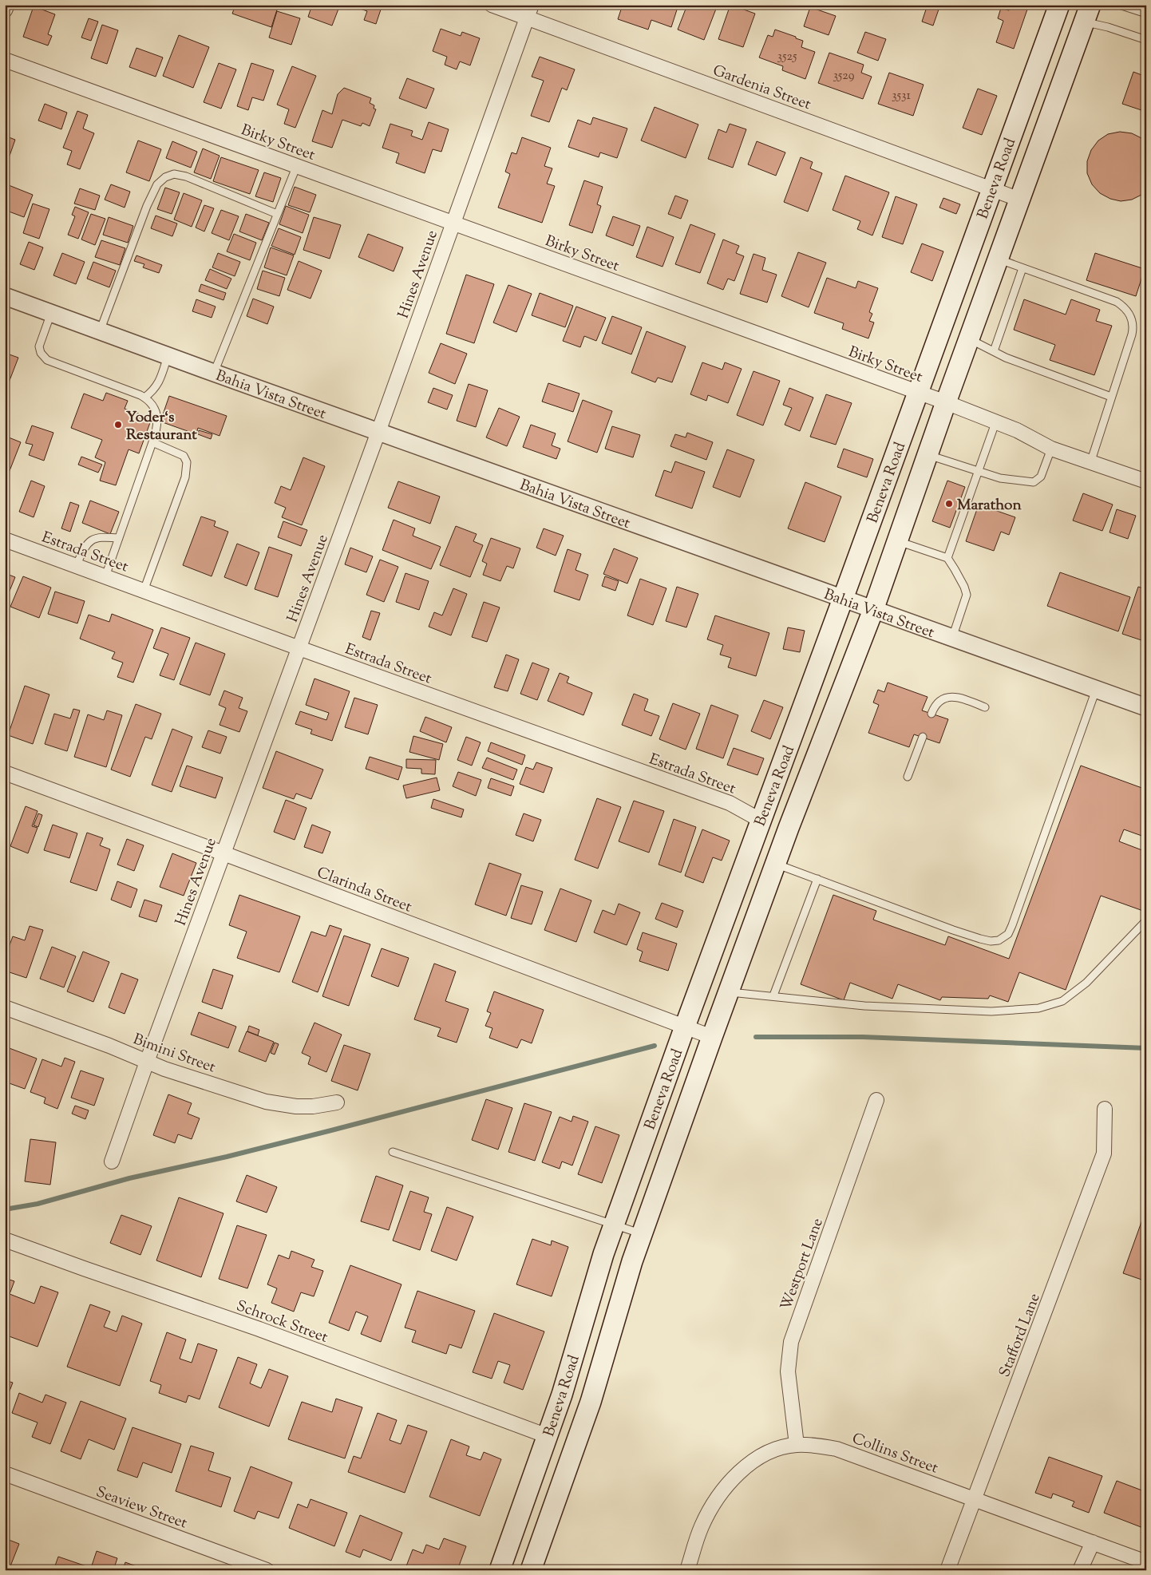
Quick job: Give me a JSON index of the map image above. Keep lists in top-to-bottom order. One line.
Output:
{"streets":{"main road":["Beneva Road"],"street":["Gardenia Street","Birky Street","Hines Avenue","Bahia Vista Street","Estrada Street","Clarinda Street","Bimini Street","Westport Lane","Schrock Street","Stafford Lane","Collins Street","Seaview Street"]},"crossings":[["Gardenia Street","Beneva Road"],["Gardenia Street","Hines Avenue"],["Birky Street","Beneva Road"],["Birky Street","Hines Avenue"],["Beneva Road","Bahia Vista Street"],["Beneva Road","Estrada Street"],["Beneva Road","Clarinda Street"],["Beneva Road","Schrock Street"],["Hines Avenue","Bahia Vista Street"],["Hines Avenue","Estrada Street"],["Hines Avenue","Clarinda Street"],["Hines Avenue","Bimini Street"],["Westport Lane","Collins Street"],["Stafford Lane","Collins Street"]],"places":["Yoder‘s Restaurant","Marathon"],"house_numbers":["3525","3529","3531"]}
